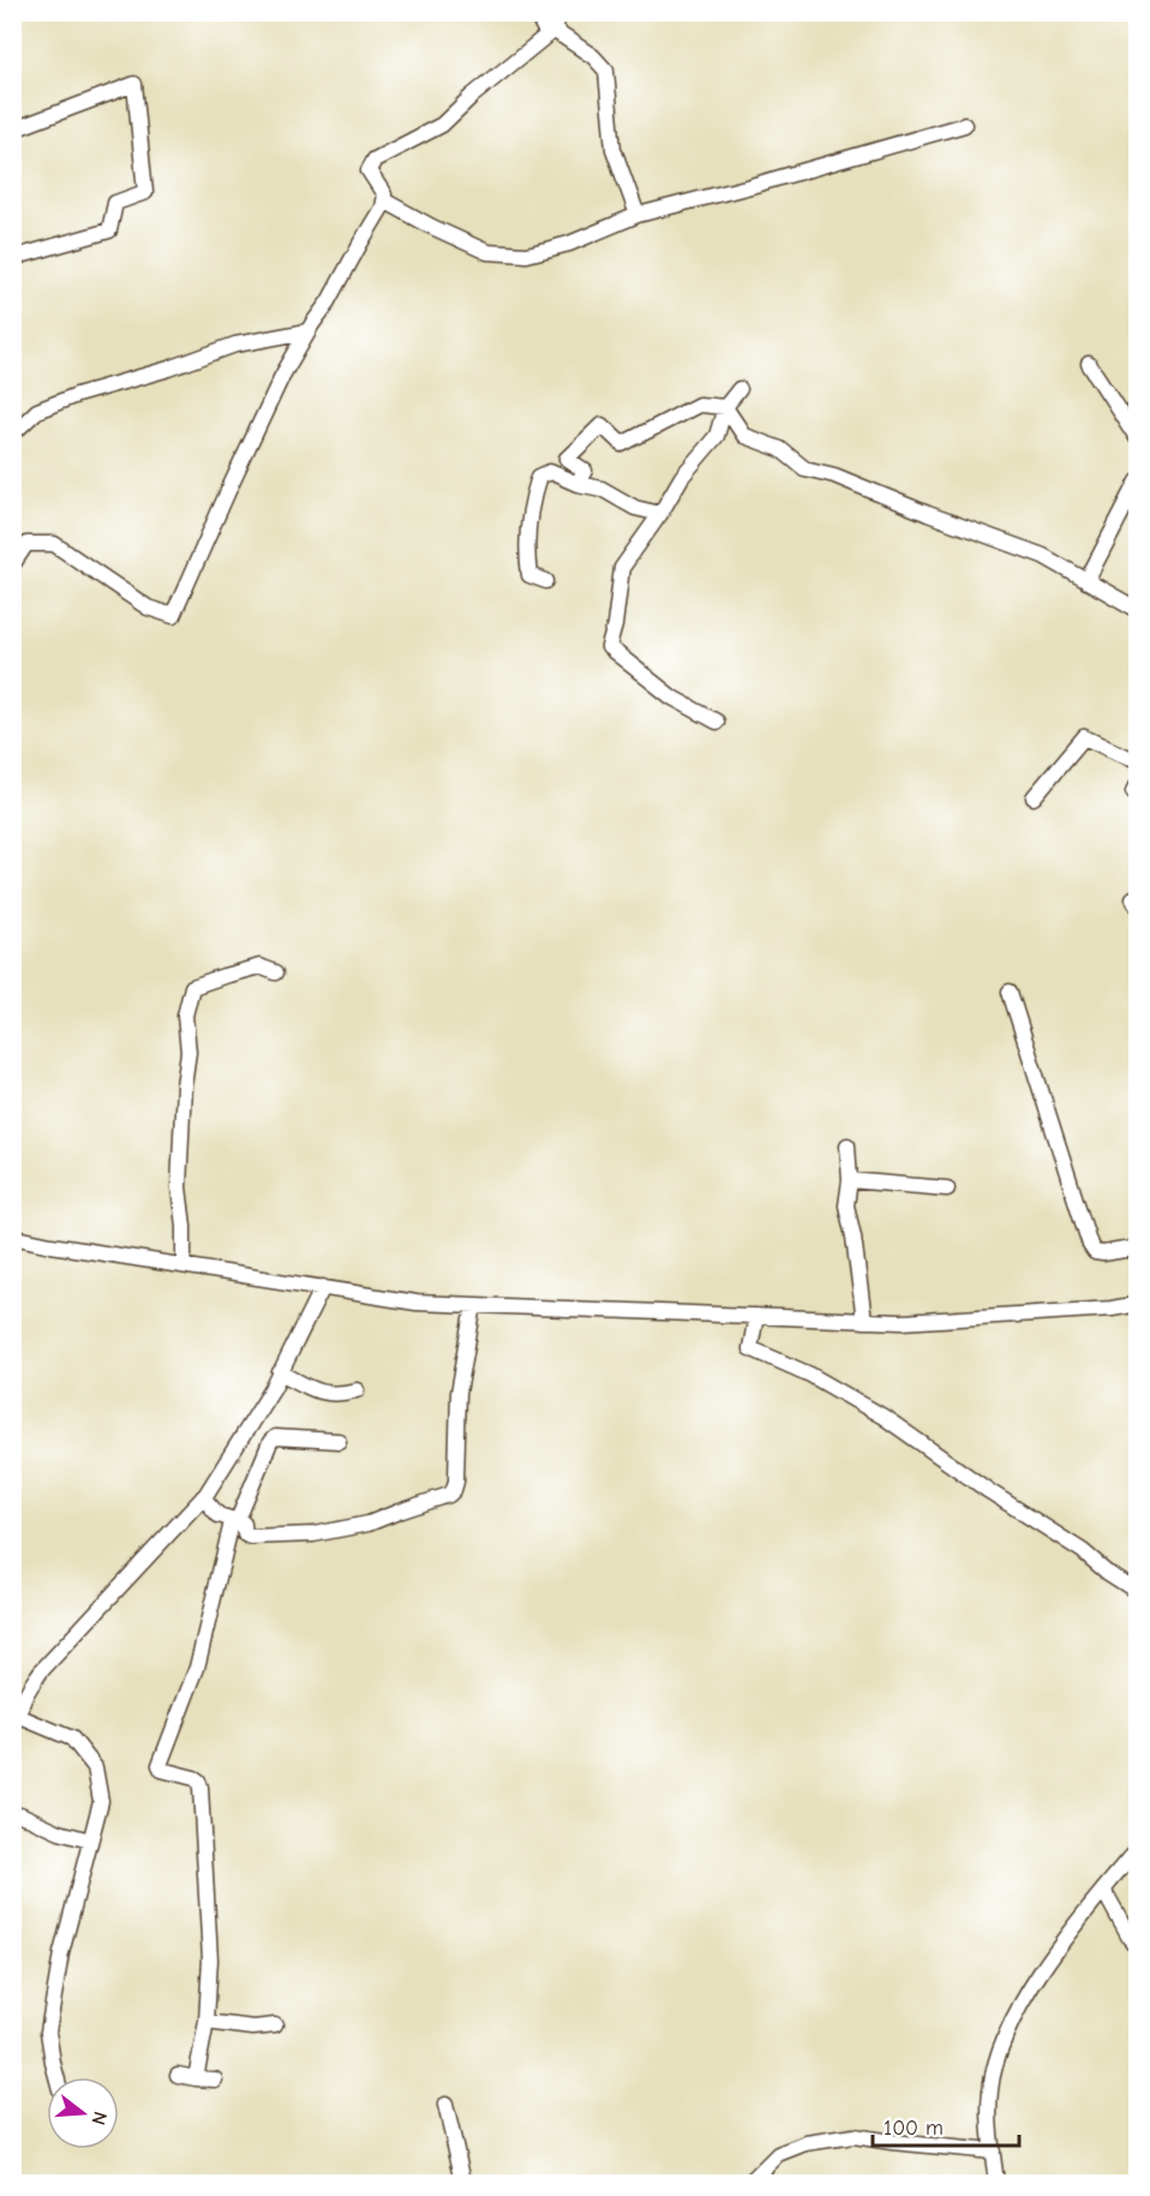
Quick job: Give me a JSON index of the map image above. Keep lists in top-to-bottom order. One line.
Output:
{"scale_bar":"100 m","north":"right"}
